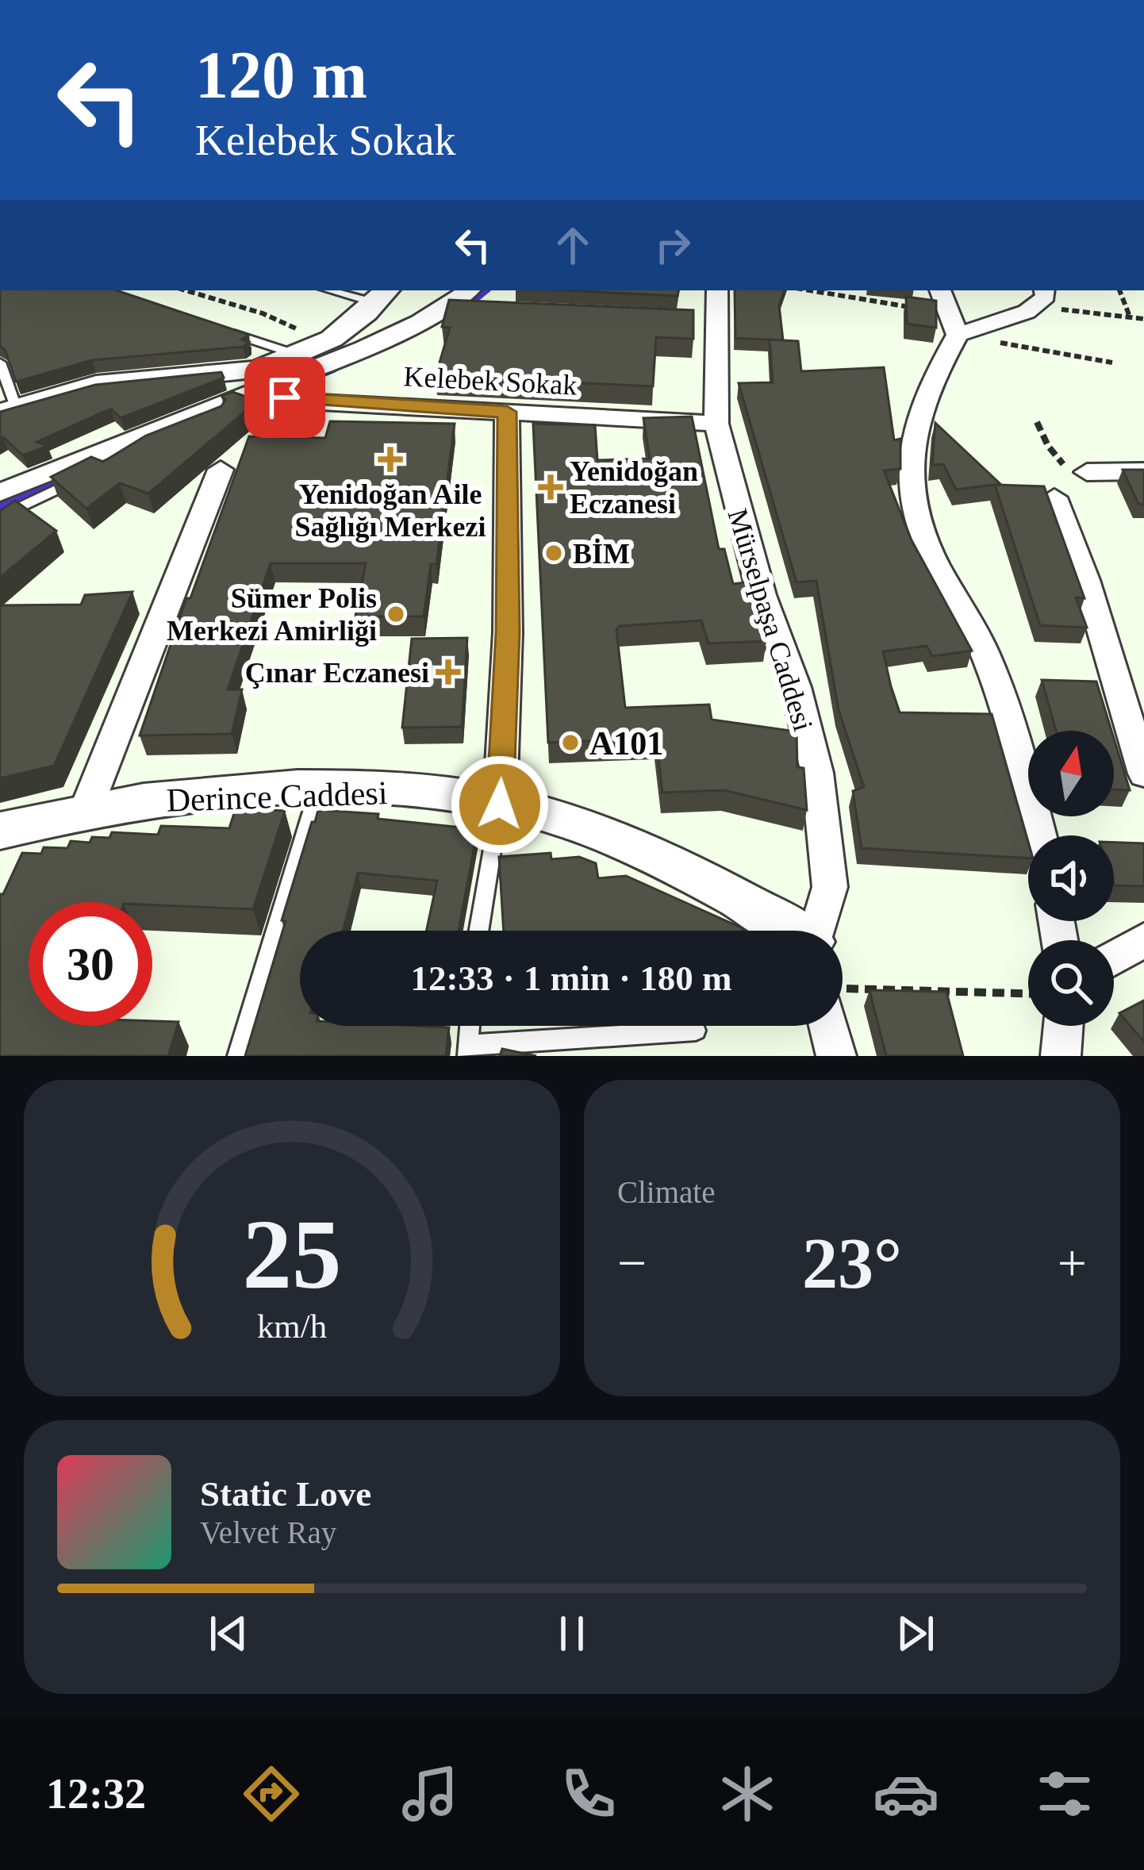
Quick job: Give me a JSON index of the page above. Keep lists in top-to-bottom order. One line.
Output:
{"streets":{"street":["Kelebek Sokak","Mürselpaşa Caddesi","Derince Caddesi"]},"crossings":[["Kelebek Sokak","Mürselpaşa Caddesi"]],"places":{"health":["Yenidoğan Aile Sağlığı Merkezi","Yenidoğan Eczanesi","Çınar Eczanesi"],"other":["BİM","Sümer Polis Merkezi Amirliği","A101"]},"north":"top","page":{"turn":["120 m","Kelebek Sokak"],"limit":"30","trip":"12:33 · 1 min · 180 m","tile":"Climate","heat":["−","23°","+"],"song":["Static Love","Velvet Ray"],"tabs":"12:32","gauge":["25","km/h"]}}
